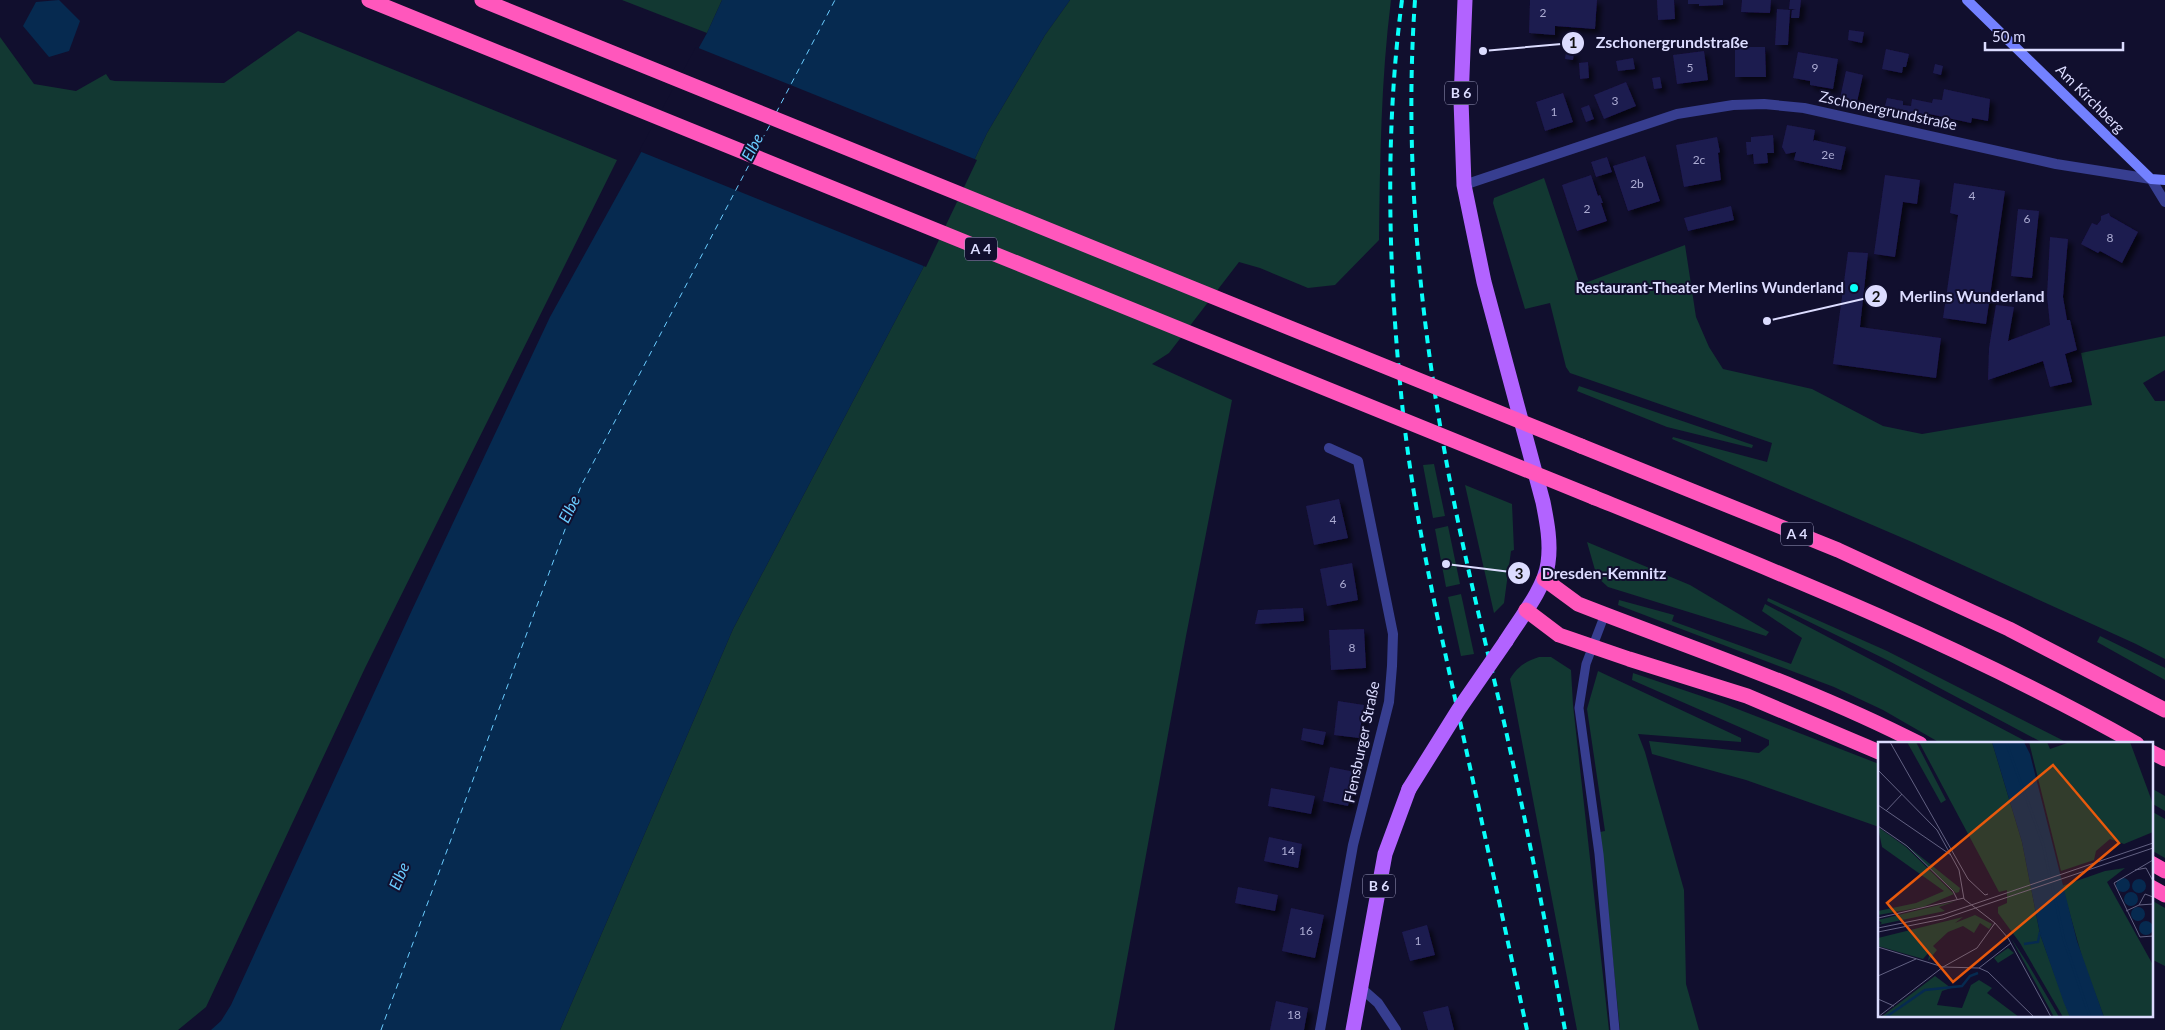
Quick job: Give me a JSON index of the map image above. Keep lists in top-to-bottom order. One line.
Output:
{"streets":{"highway":["A 4"],"main road":["B 6"],"street":["Am Kirchberg","Zschonergrundstraße","Flensburger Straße"]},"crossings":[["B 6","Zschonergrundstraße"],["Am Kirchberg","Zschonergrundstraße"]],"water":["Elbe"],"places":["Zschonergrundstraße","Restaurant-Theater Merlins Wunderland","Merlins Wunderland","Dresden-Kemnitz"],"house_numbers":["2","5","9","3","1","2e","2c","2b","4","2","6","8","4","6","8","14","16","1","18"],"scale_bar":"50 m"}
